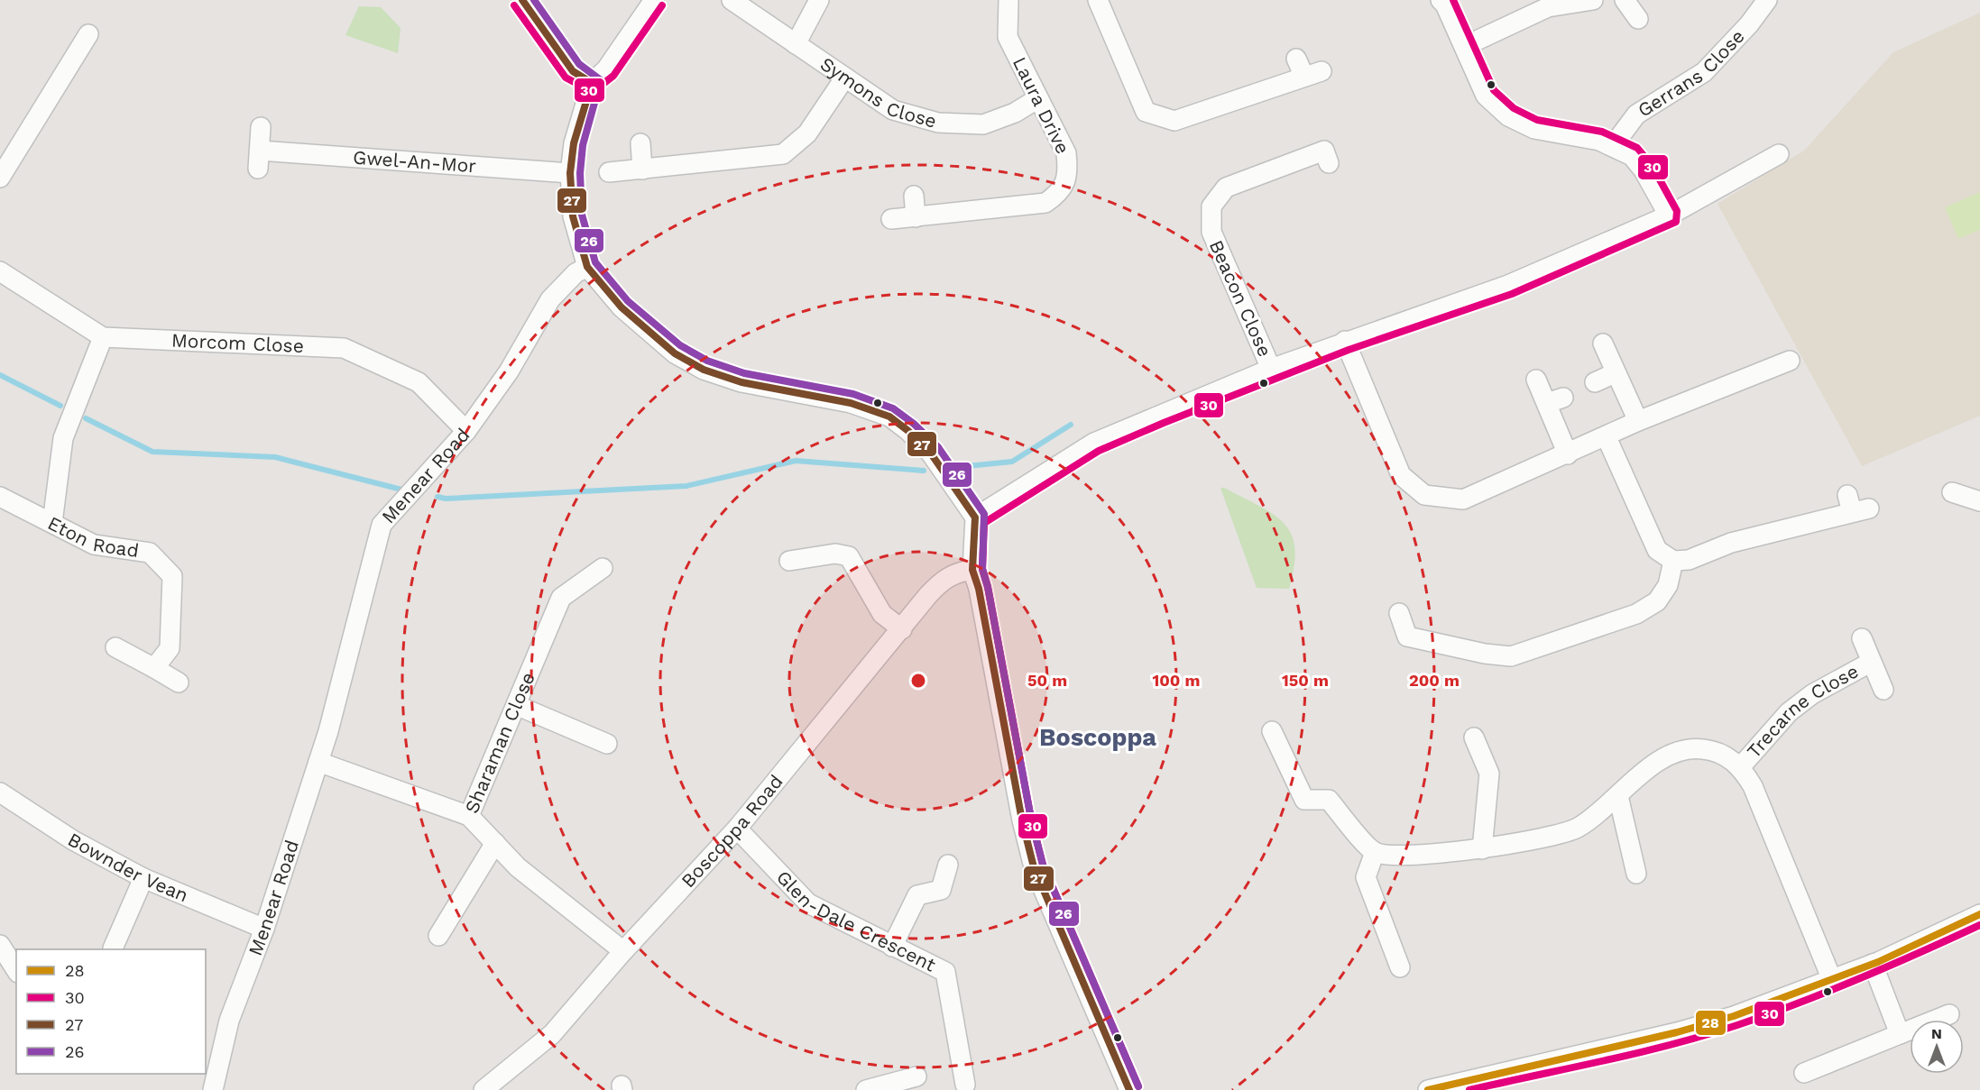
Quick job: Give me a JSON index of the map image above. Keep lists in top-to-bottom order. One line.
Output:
{"streets":{"street":["Gerrans Close","Symons Close","Laura Drive","Gwel-An-Mor","Beacon Close","Morcom Close","Menear Road","Eton Road","Trecarne Close","Sharaman Close","Boscoppa Road","Bownder Vean","Glen-Dale Crescent"]},"crossings":[["Symons Close","Laura Drive"],["Morcom Close","Menear Road"],["Menear Road","Sharaman Close"],["Menear Road","Bownder Vean"],["Boscoppa Road","Glen-Dale Crescent"]],"districts":["Boscoppa"],"lines":["transit line 30","transit line 27","transit line 26","transit line 28"],"legend":["28","30","27","26"],"north":"top","rings":["50 m","100 m","150 m","200 m"]}
